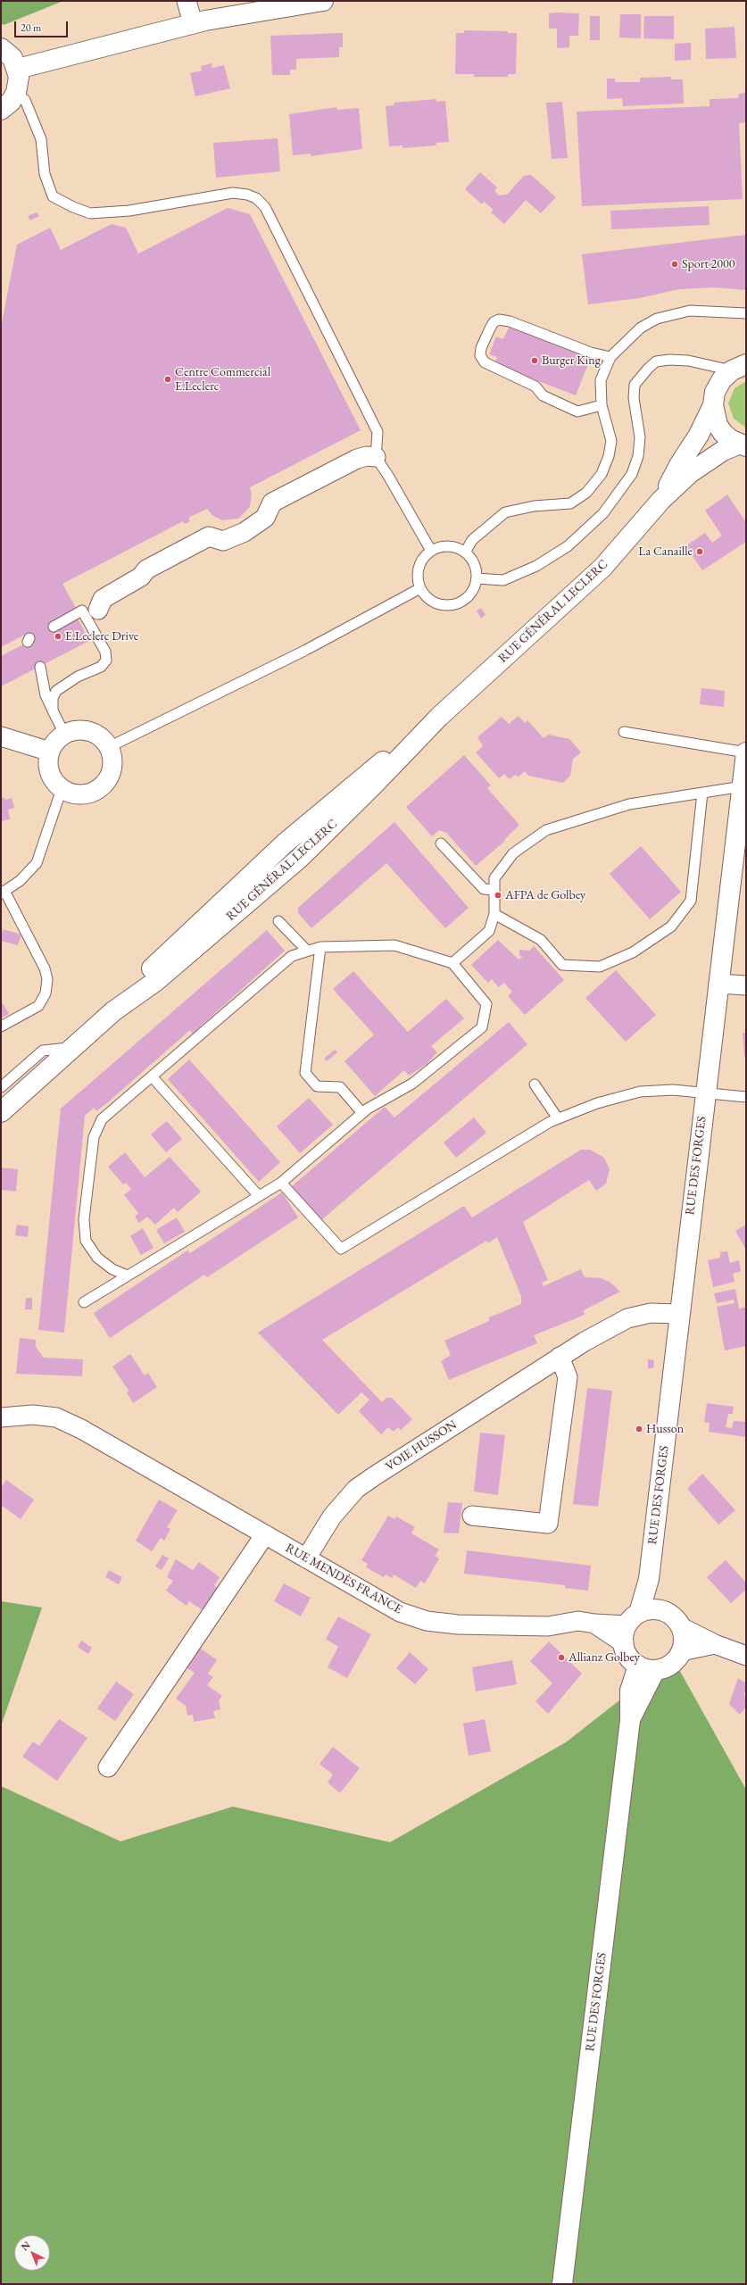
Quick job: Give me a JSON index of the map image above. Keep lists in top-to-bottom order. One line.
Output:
{"streets":{"main road":["RUE GÉNÉRAL LECLERC","RUE DES FORGES"],"street":["VOIE HUSSON","RUE MENDÈS FRANCE"]},"crossings":[["RUE DES FORGES","VOIE HUSSON"],["RUE DES FORGES","RUE MENDÈS FRANCE"],["VOIE HUSSON","RUE MENDÈS FRANCE"]],"places":["Sport 2000","Burger King","Centre Commercial E.Leclerc","La Canaille","E.Leclerc Drive","AFPA de Golbey","Husson","Allianz Golbey"],"scale_bar":"20 m","north":"top left"}
